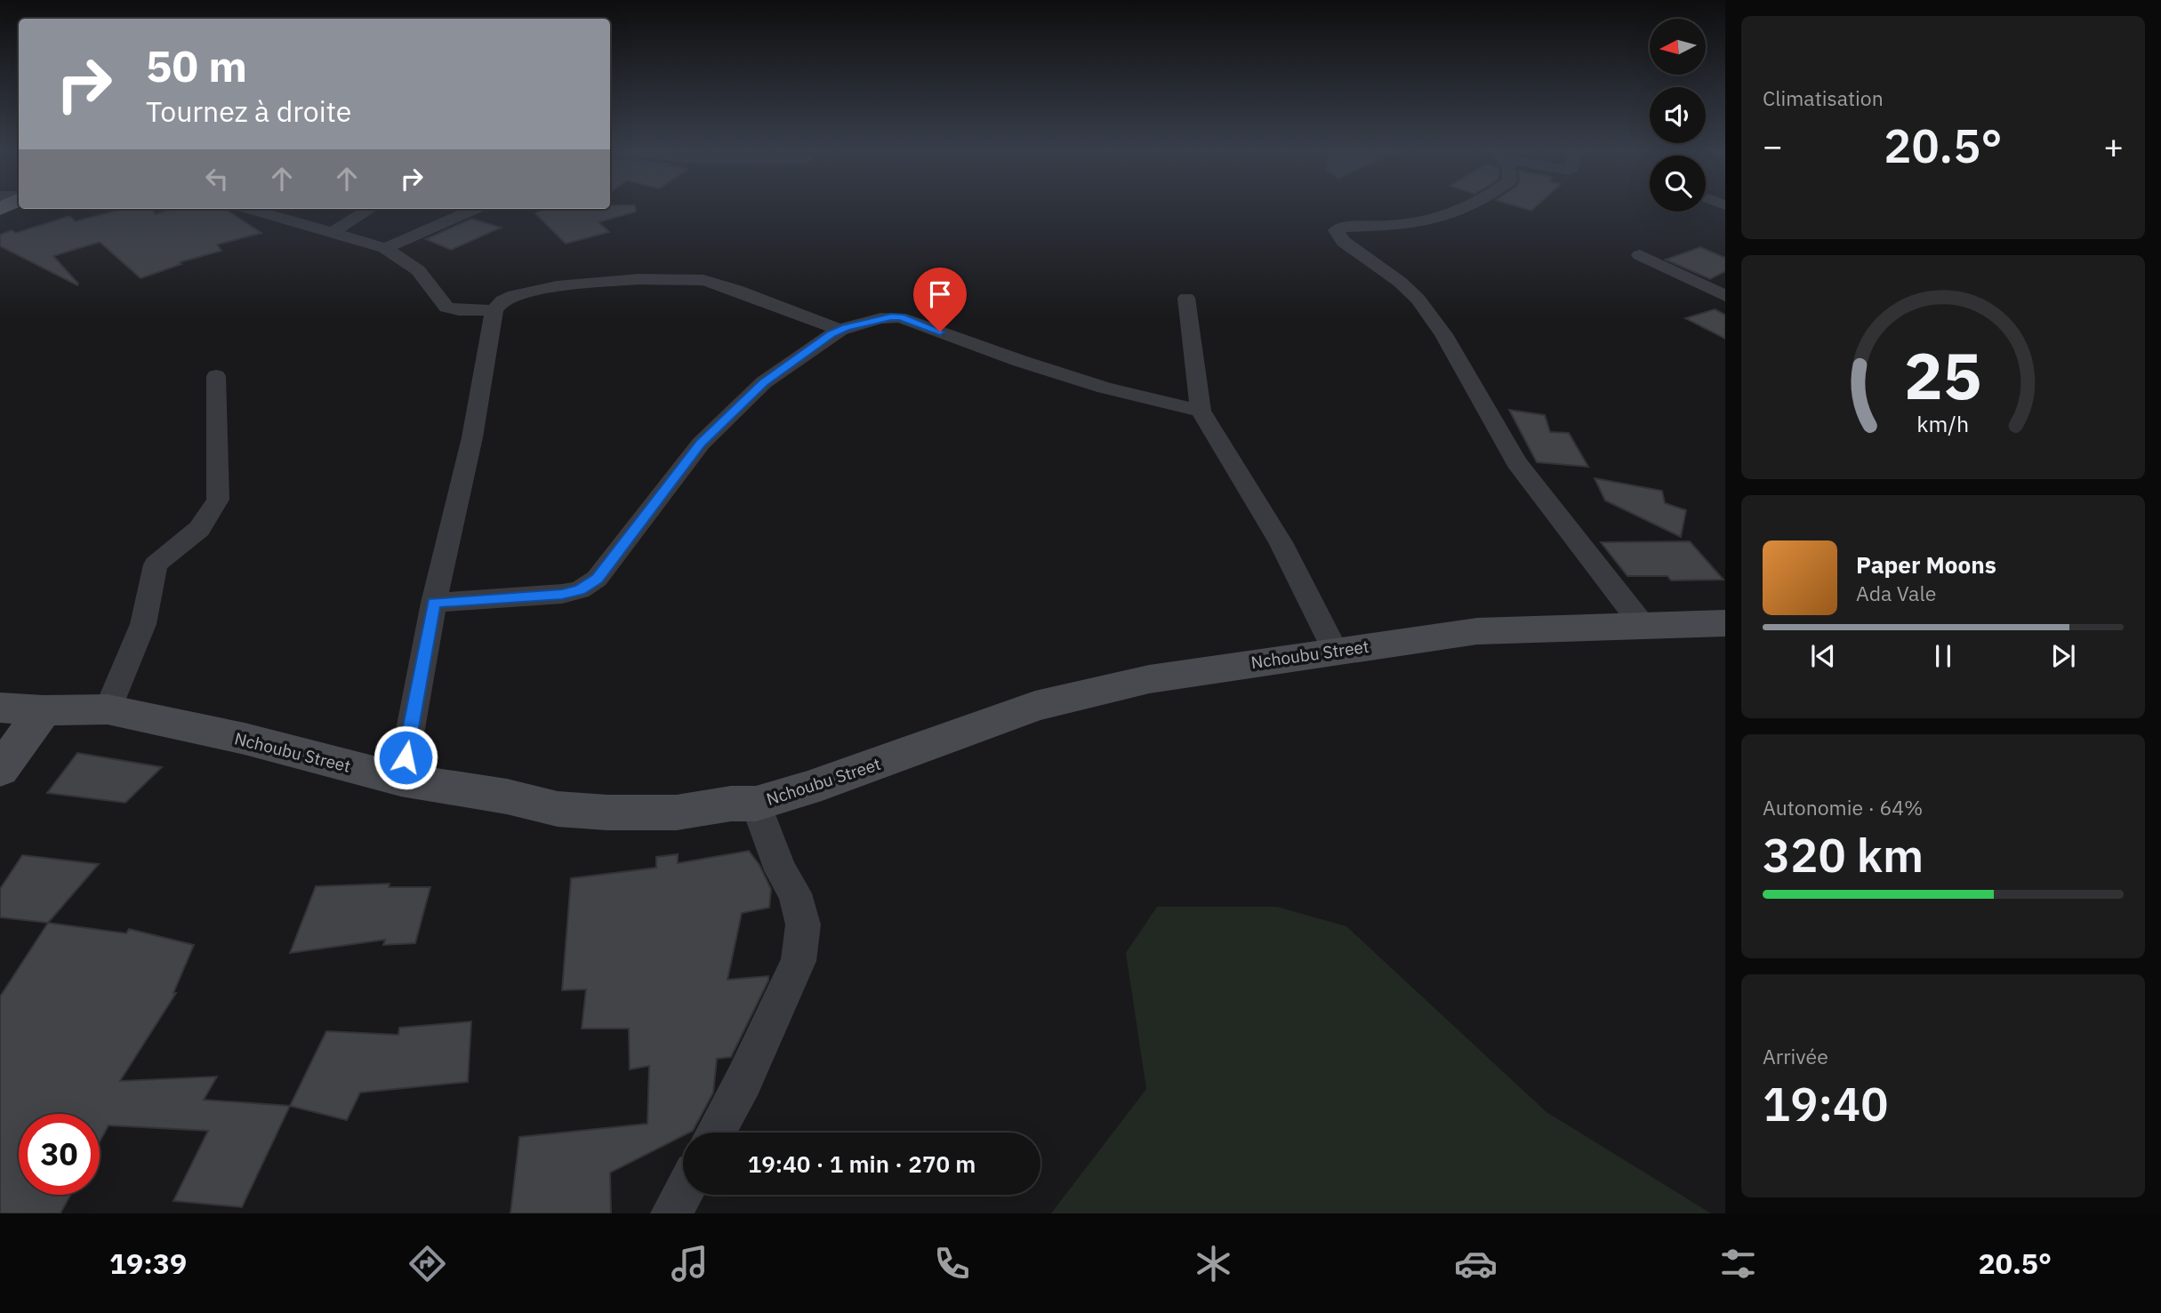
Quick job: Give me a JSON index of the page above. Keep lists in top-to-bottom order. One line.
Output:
{"streets":{"street":["Nchoubu Street"]},"north":"left","page":{"tile":["Climatisation",["Autonomie · 64%","320 km"],["Arrivée","19:40"]],"turn":["50 m","Tournez à droite"],"heat":["−","20.5°","+"],"song":["Paper Moons","Ada Vale"],"limit":"30","trip":"19:40 · 1 min · 270 m","tabs":["19:39","20.5°"],"gauge":["25","km/h"]}}
